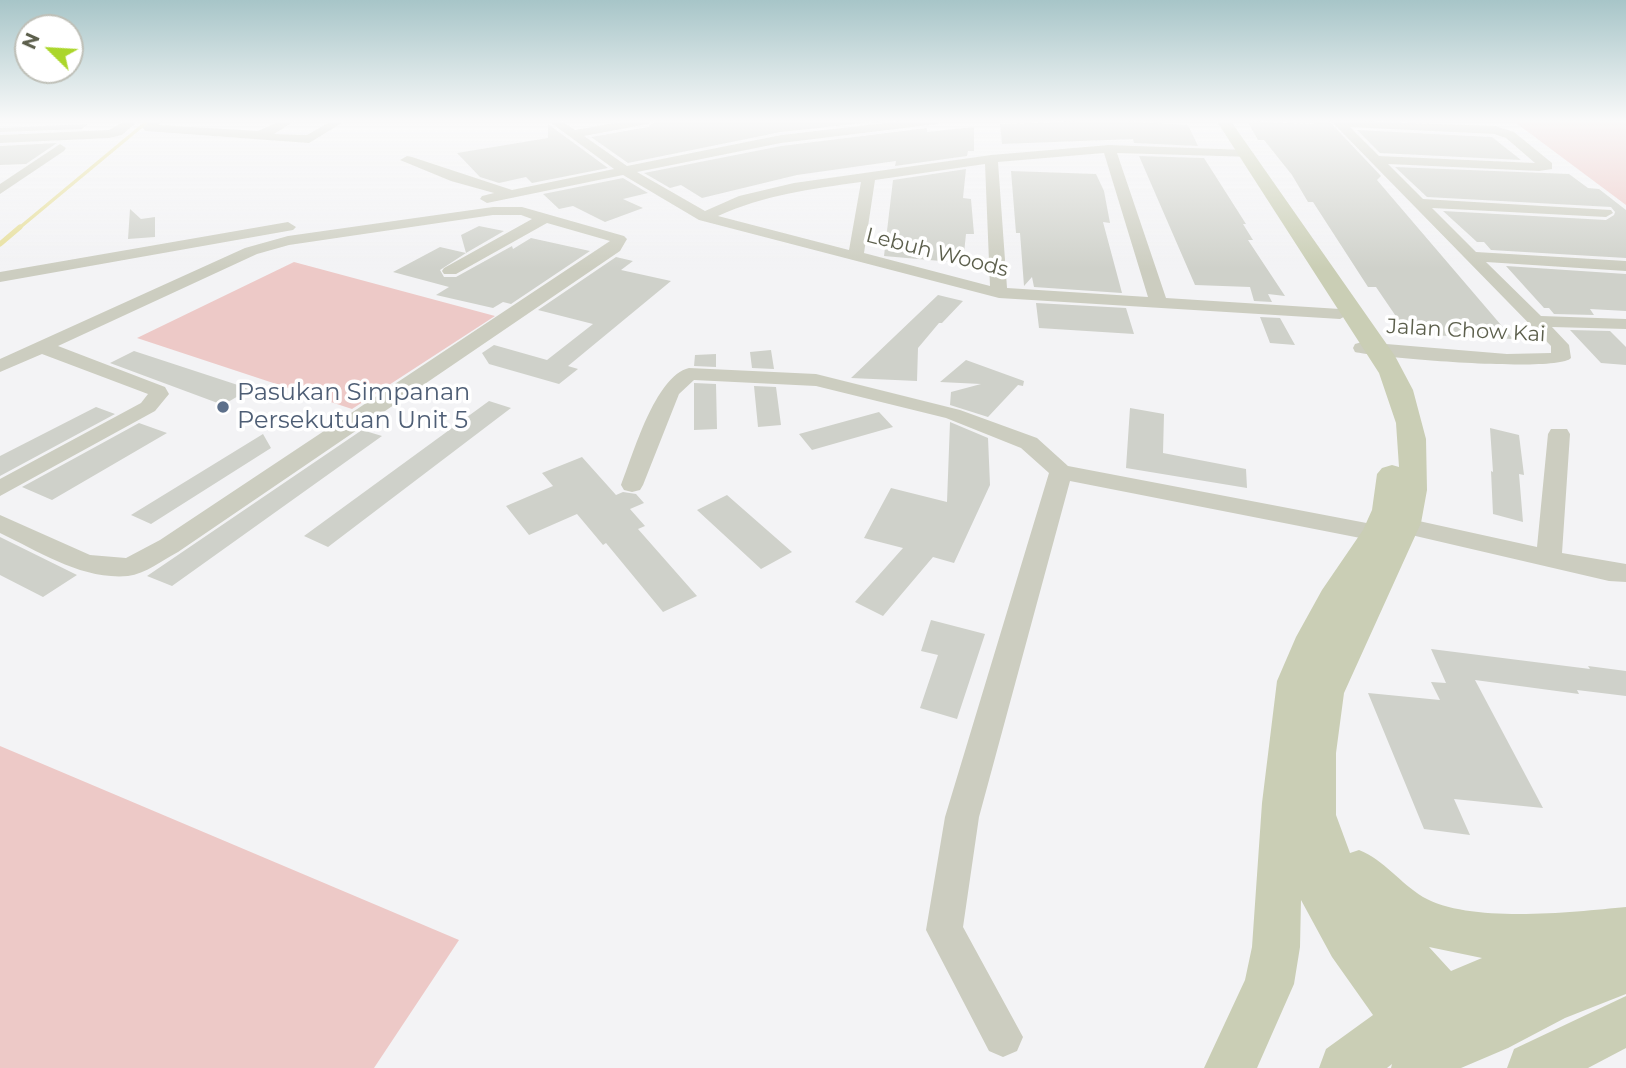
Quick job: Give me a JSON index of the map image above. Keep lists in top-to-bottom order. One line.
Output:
{"streets":{"street":["Lebuh Woods","Jalan Chow Kai"]},"places":["Pasukan Simpanan Persekutuan Unit 5"],"north":"top left"}
